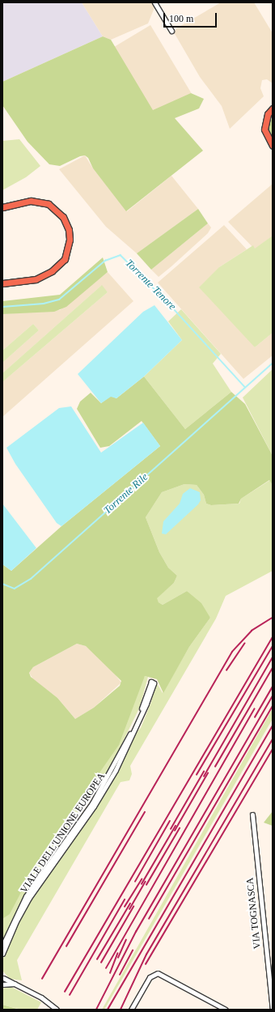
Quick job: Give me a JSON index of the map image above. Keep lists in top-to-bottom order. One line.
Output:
{"streets":{"street":["VIALE DELL'UNIONE EUROPEA","VIA TOGNASCA"]},"water":["Torrente Tenore","Torrente Rile"],"scale_bar":"100 m"}
